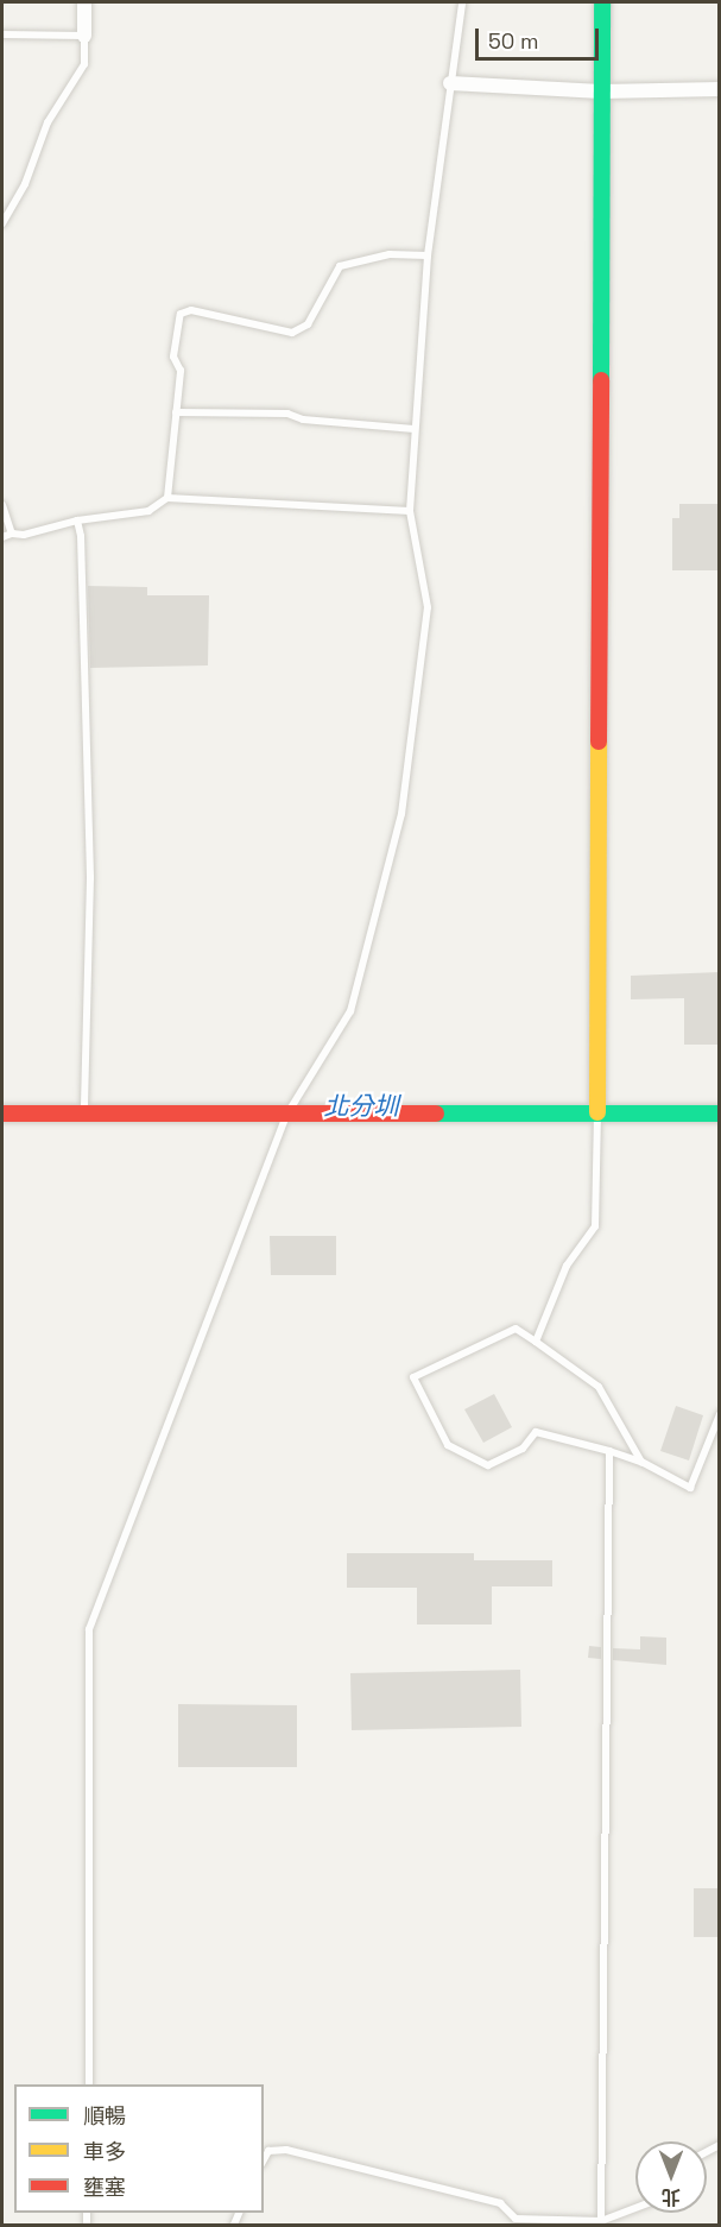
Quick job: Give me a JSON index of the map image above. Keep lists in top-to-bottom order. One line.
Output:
{"water":["北分圳"],"legend":["順暢","車多","壅塞"],"scale_bar":"50 m","north":"bottom"}
